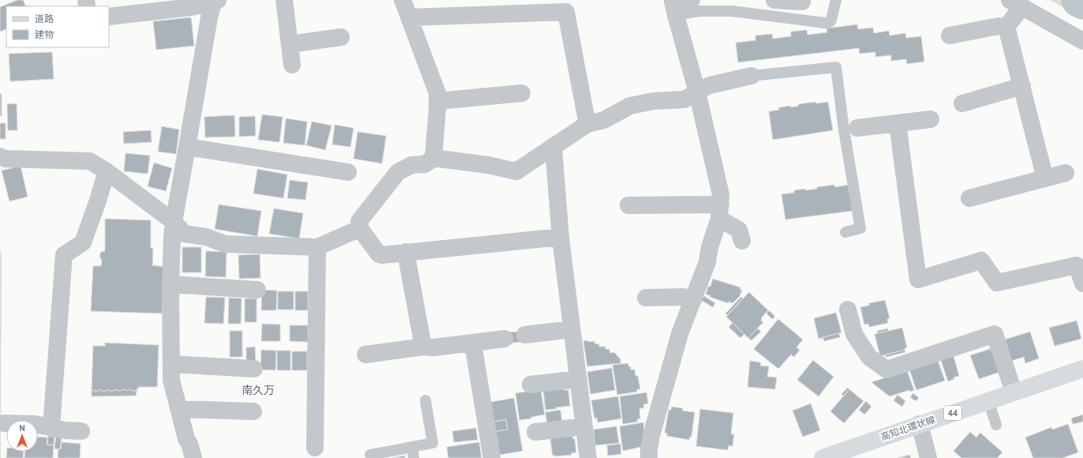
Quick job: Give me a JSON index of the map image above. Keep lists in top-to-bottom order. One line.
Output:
{"streets":{"main road":["44","高知北環状線"]},"districts":["南久万"],"legend":["道路","建物"],"north":"top"}
